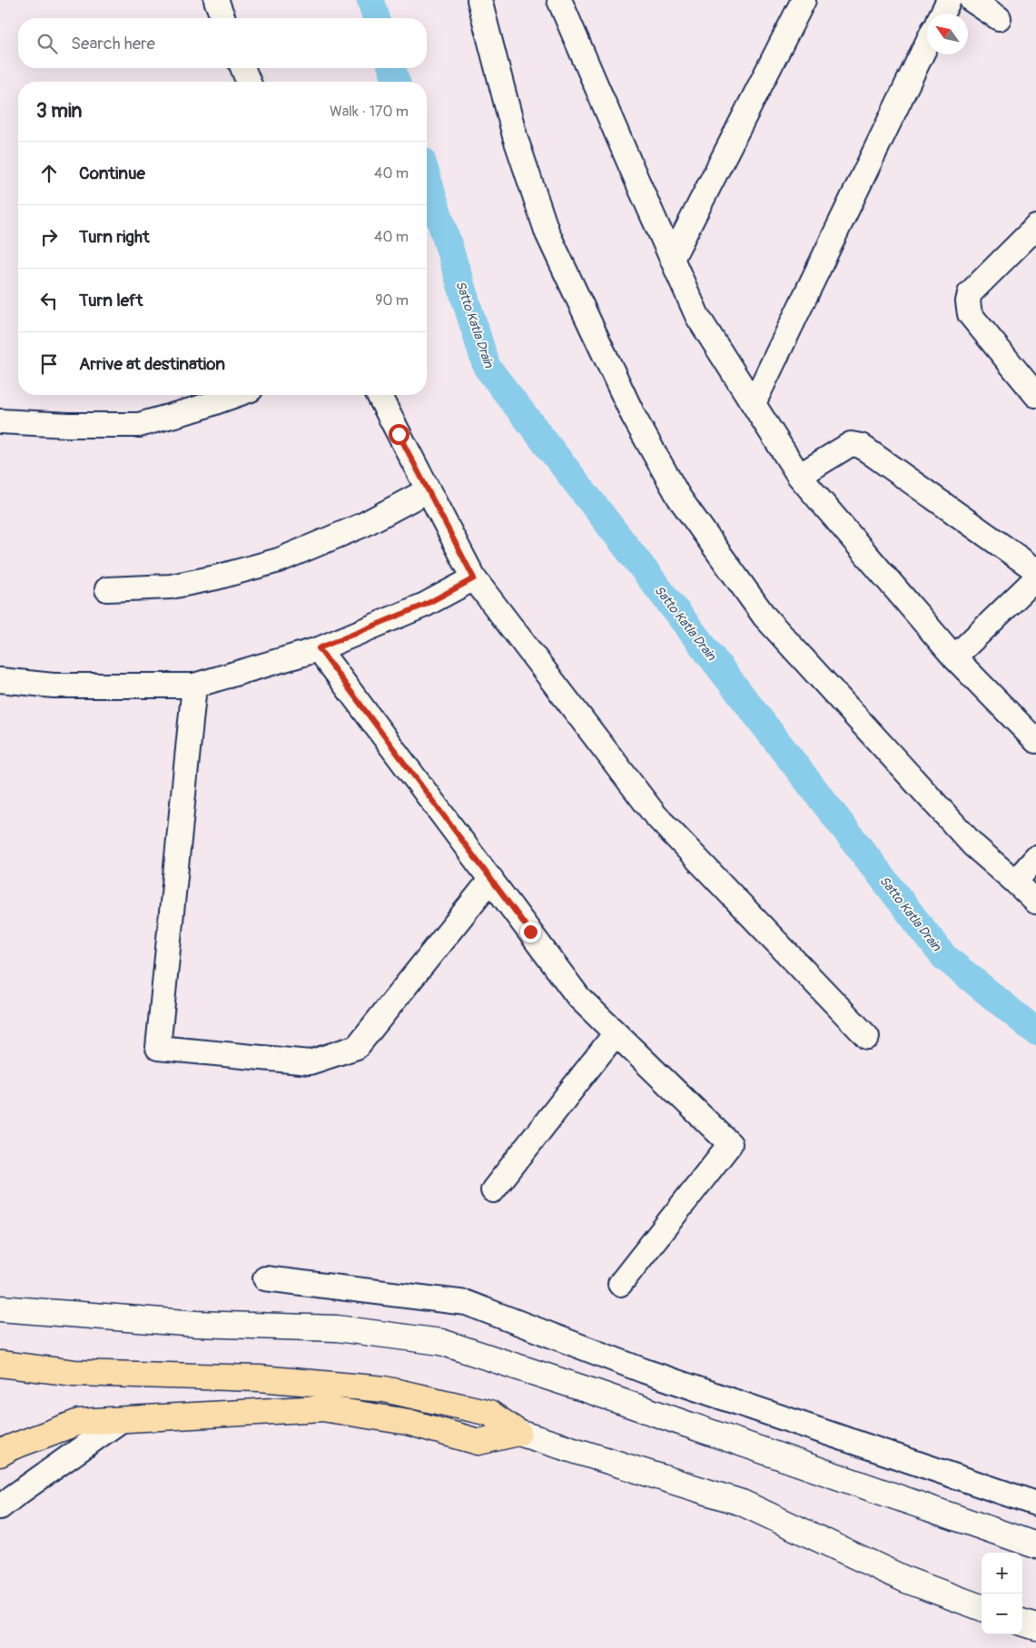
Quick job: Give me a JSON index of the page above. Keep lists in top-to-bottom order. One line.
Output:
{"water":["Satto Katla Drain"],"north":"top left","page":{"search":"Search here","heading":["3 min","Walk · 170 m"],"list":[["Continue","40 m"],["Turn right","40 m"],["Turn left","90 m"],"Arrive at destination"],"map_buttons":["+","−"]}}
